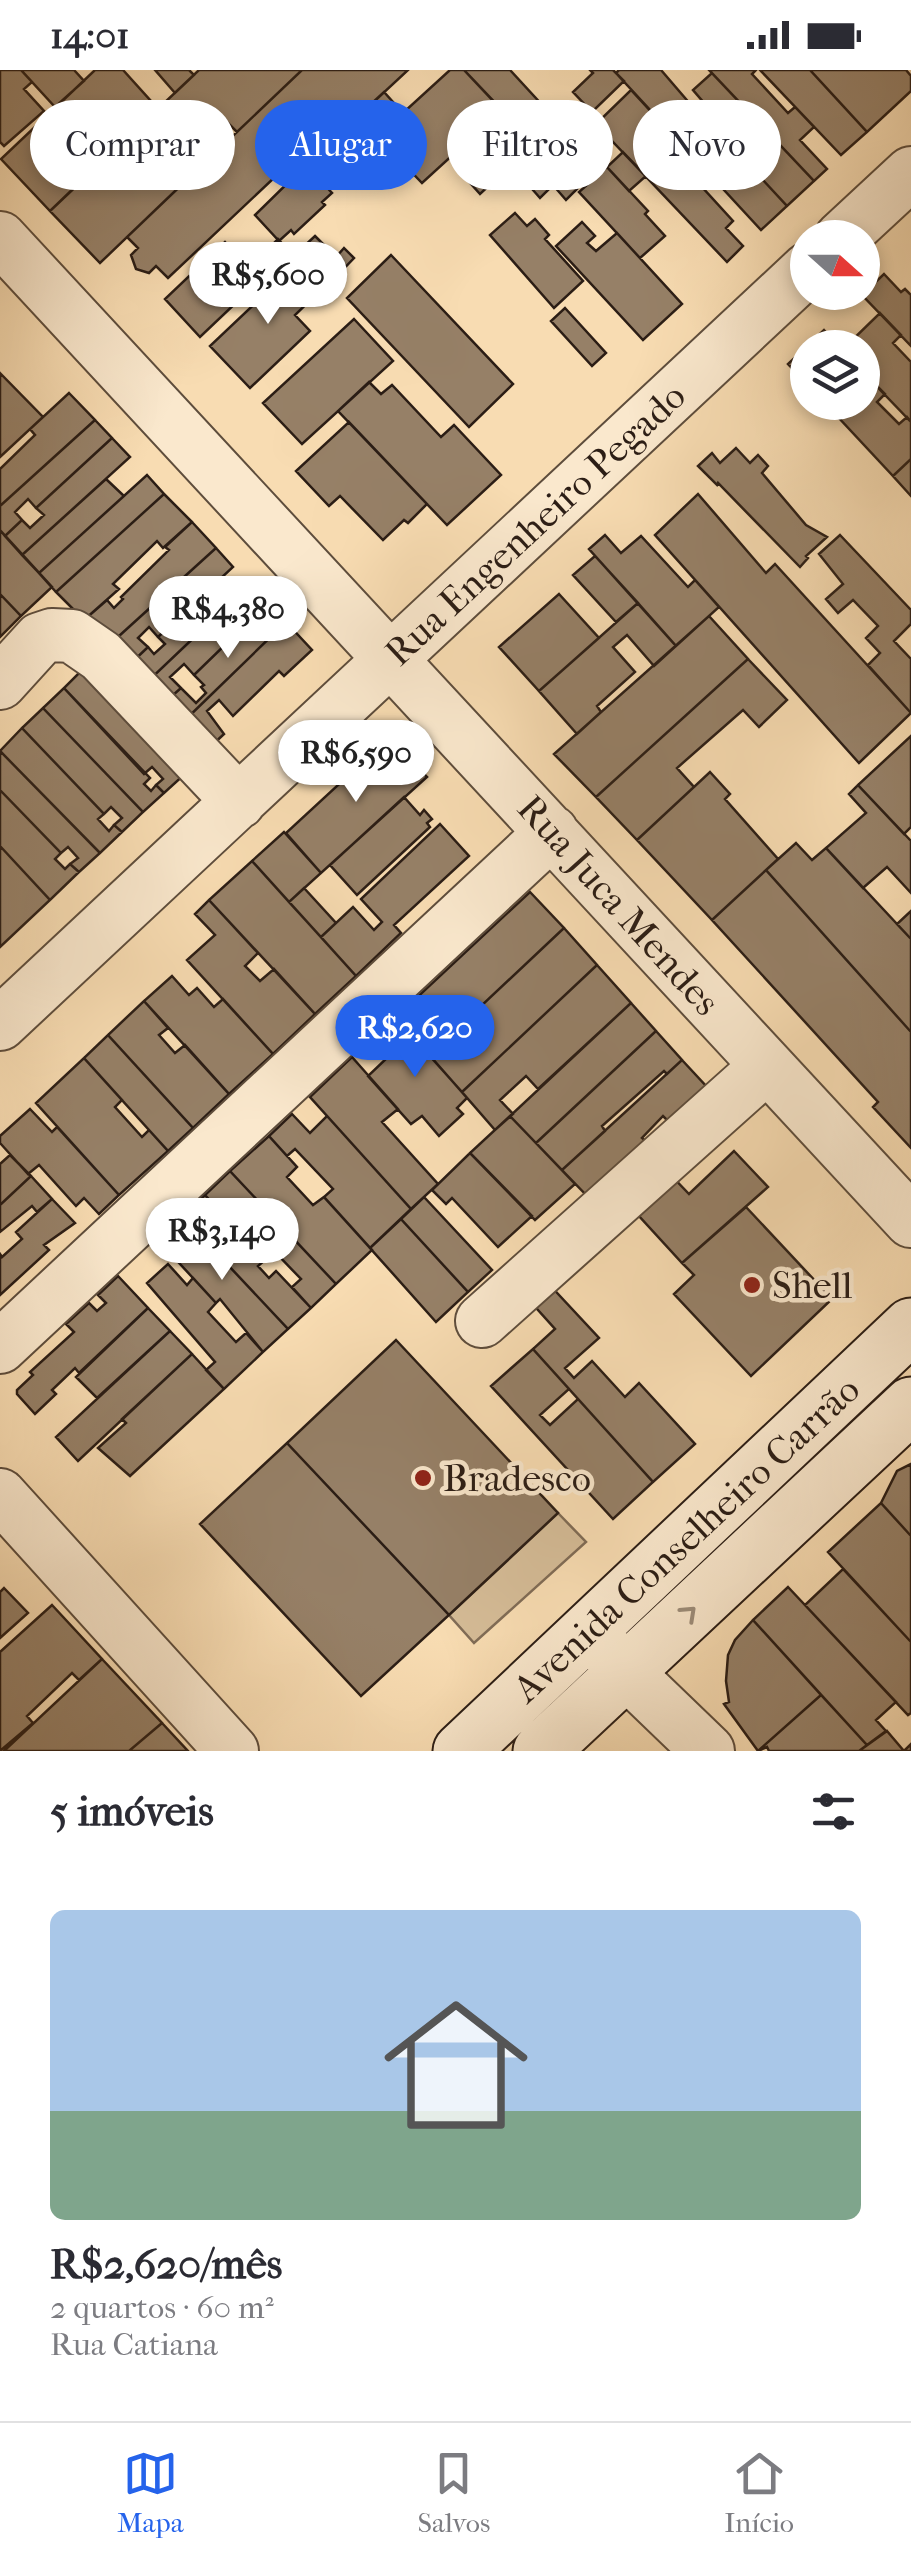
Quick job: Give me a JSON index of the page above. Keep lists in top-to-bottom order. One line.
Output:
{"streets":{"main road":["Avenida Conselheiro Carrão"],"street":["Rua Engenheiro Pegado","Rua Juca Mendes"]},"crossings":[["Rua Engenheiro Pegado","Rua Juca Mendes"]],"places":["Shell","Bradesco"],"north":"right","page":{"status":"14:01","chip":["Comprar","Alugar","Filtros","Novo"],"price":["R$5,600","R$4,380","R$6,590","R$2,620","R$3,140"],"heading":"5 imóveis","list":[{"name":"R$2,620/mês","note":"2 quartos · 60 m² · Rua Catiana"}],"tabs":["Mapa","Salvos","Início"]}}
